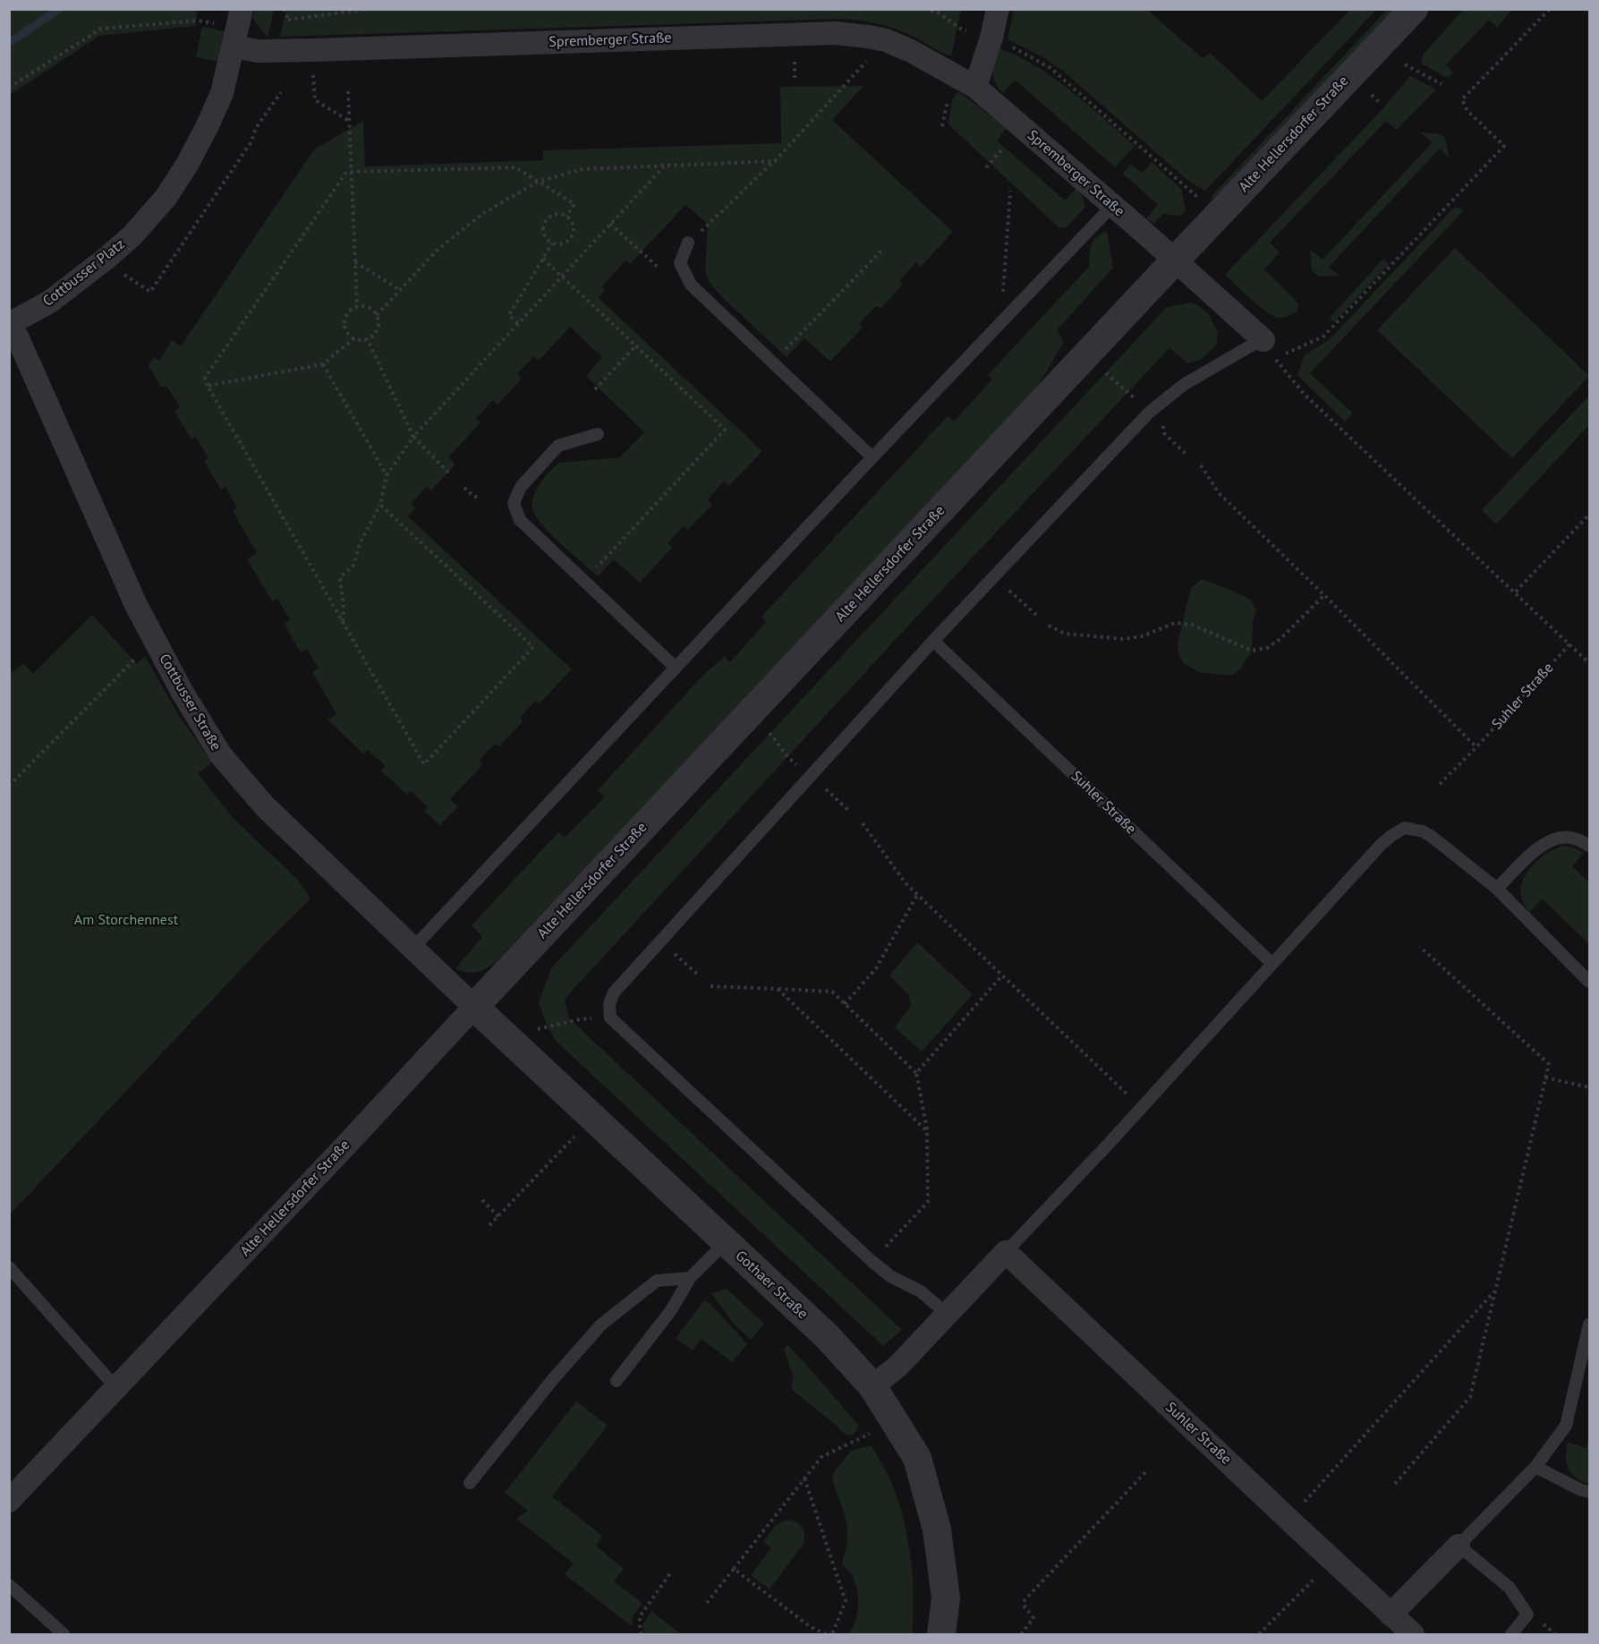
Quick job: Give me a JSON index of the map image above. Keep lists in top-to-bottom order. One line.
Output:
{"streets":{"street":["Spremberger Straße","Alte Hellersdorfer Straße","Cottbusser Platz","Suhler Straße","Cottbusser Straße","Gothaer Straße"]},"crossings":[["Spremberger Straße","Alte Hellersdorfer Straße"],["Spremberger Straße","Cottbusser Platz"],["Alte Hellersdorfer Straße","Cottbusser Straße"],["Alte Hellersdorfer Straße","Gothaer Straße"],["Cottbusser Platz","Cottbusser Straße"],["Cottbusser Straße","Gothaer Straße"]],"parks":["Am Storchennest"]}
